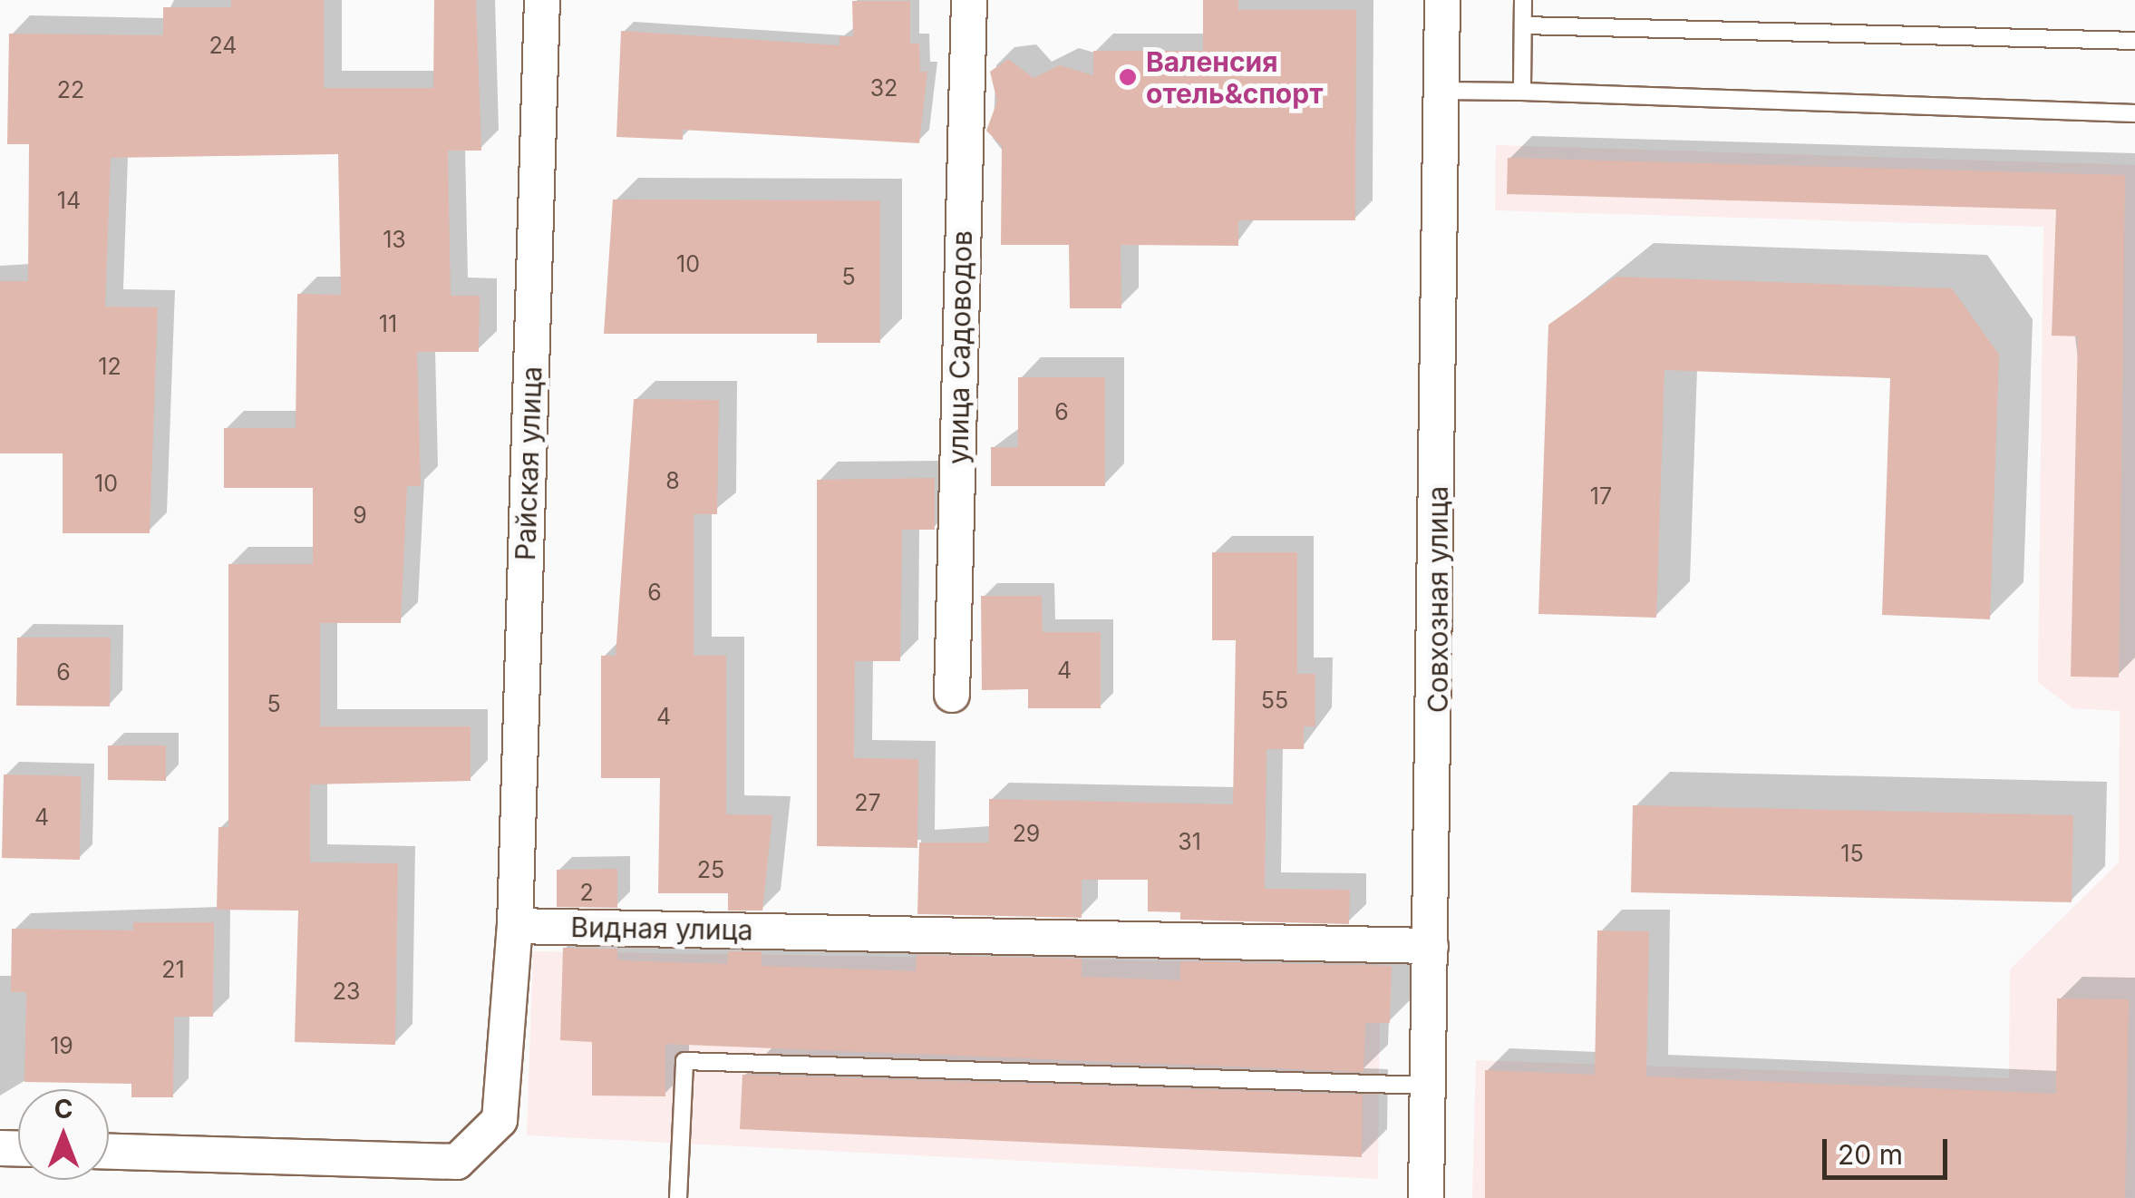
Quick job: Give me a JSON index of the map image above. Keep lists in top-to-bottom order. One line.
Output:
{"streets":{"street":["улица Садоводов","Райская улица","Совхозная улица","Видная улица"]},"crossings":[["Райская улица","Видная улица"],["Совхозная улица","Видная улица"]],"places":["Валенсия отель&спорт"],"house_numbers":["24","32","22","14","13","10","5","11","12","6","8","10","17","9","6","4","6","55","5","4","27","4","29","31","15","25","2","21","23","19"],"scale_bar":"20 m","north":"top"}
